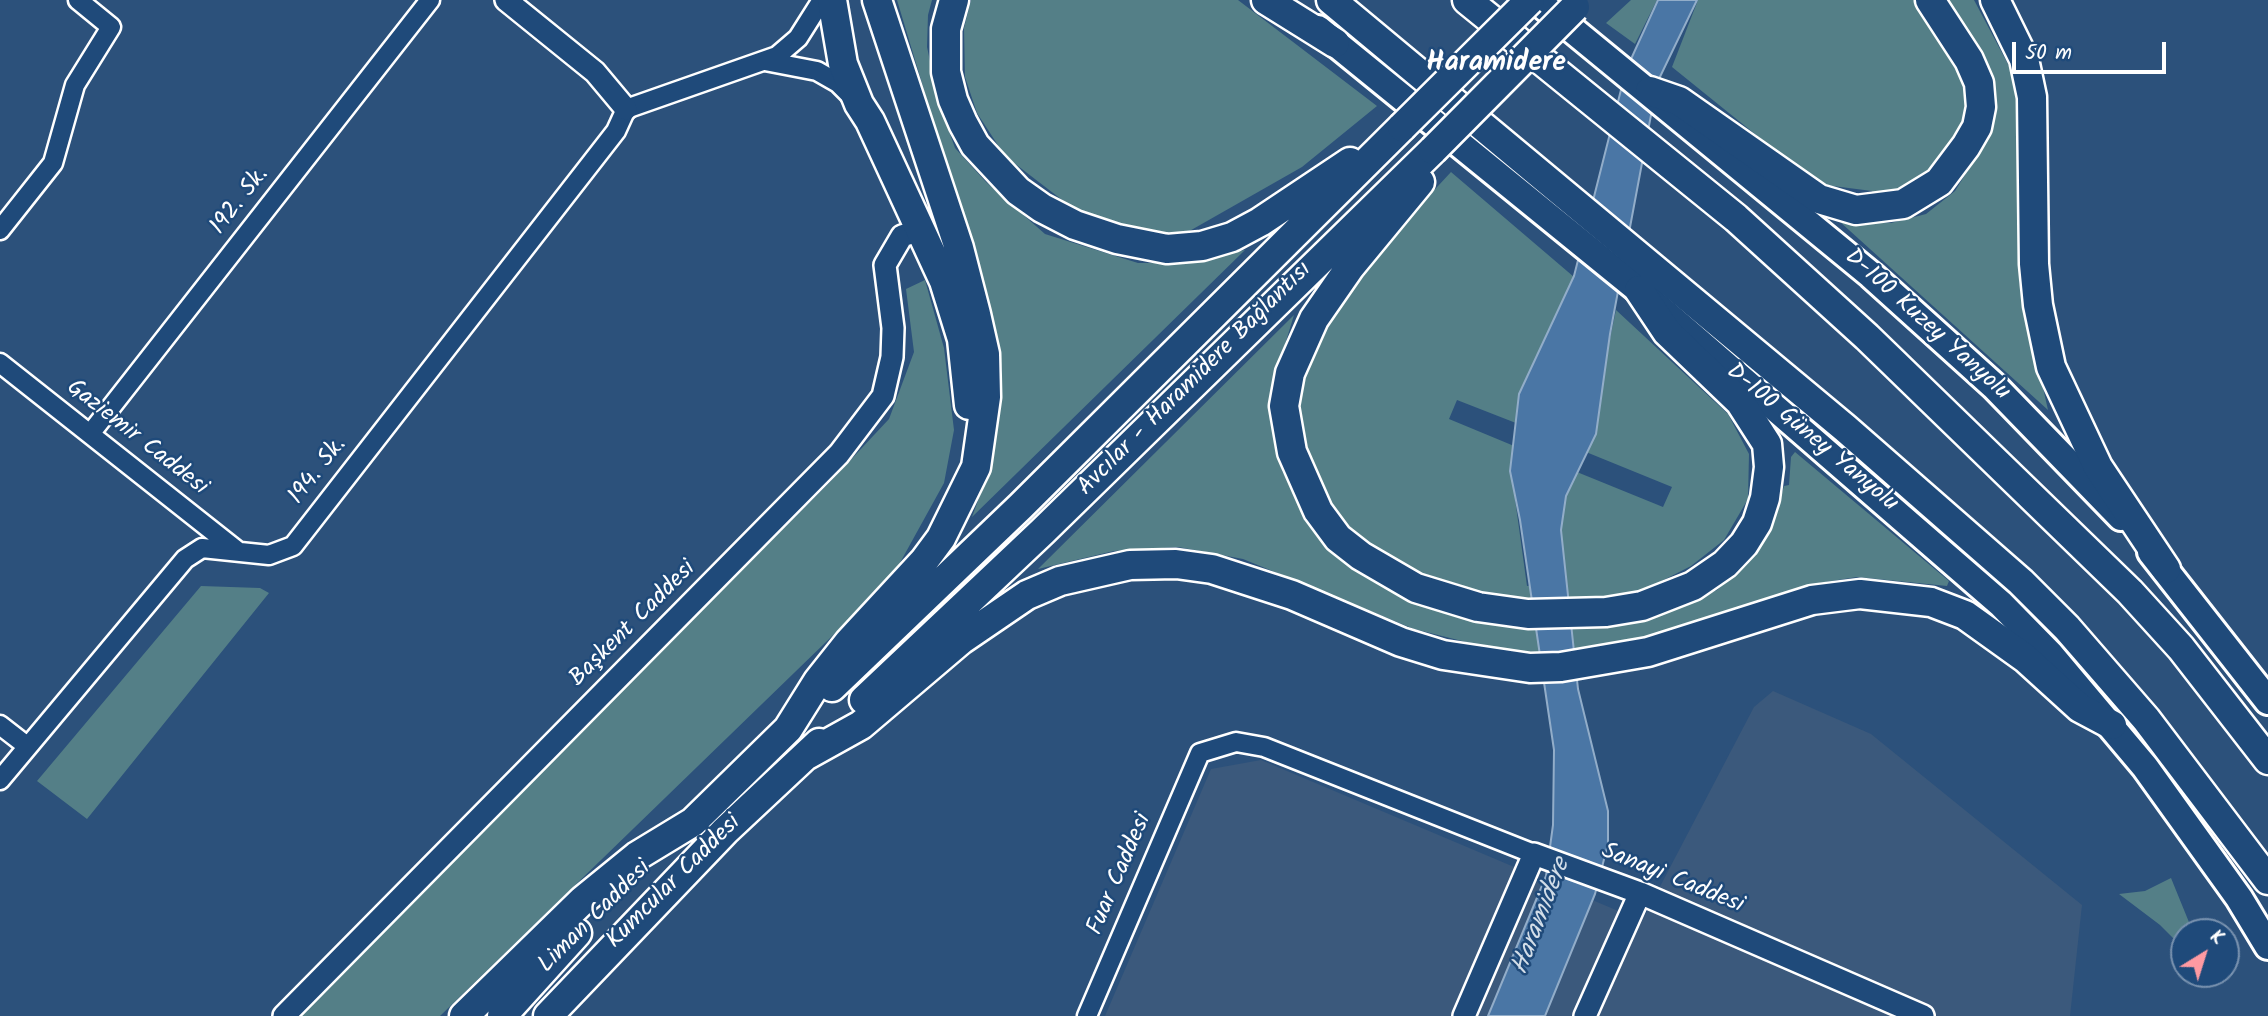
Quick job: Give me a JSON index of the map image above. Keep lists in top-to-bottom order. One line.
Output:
{"streets":{"highway":["Avcılar - Haramidere Bağlantısı","Kumcular Caddesi","Liman Caddesi"],"main road":["D-100 Kuzey Yanyolu","D-100 Güney Yanyolu"],"street":["192. Sk.","Gaziemir Caddesi","194. Sk.","Başkent Caddesi","Fuar Caddesi","Sanayi Caddesi"]},"crossings":[["192. Sk.","Gaziemir Caddesi"],["Avcılar - Haramidere Bağlantısı","Kumcular Caddesi"],["Gaziemir Caddesi","194. Sk."],["Fuar Caddesi","Sanayi Caddesi"]],"districts":["Haramidere"],"water":["Haramidere"],"scale_bar":"50 m","north":"top right"}
